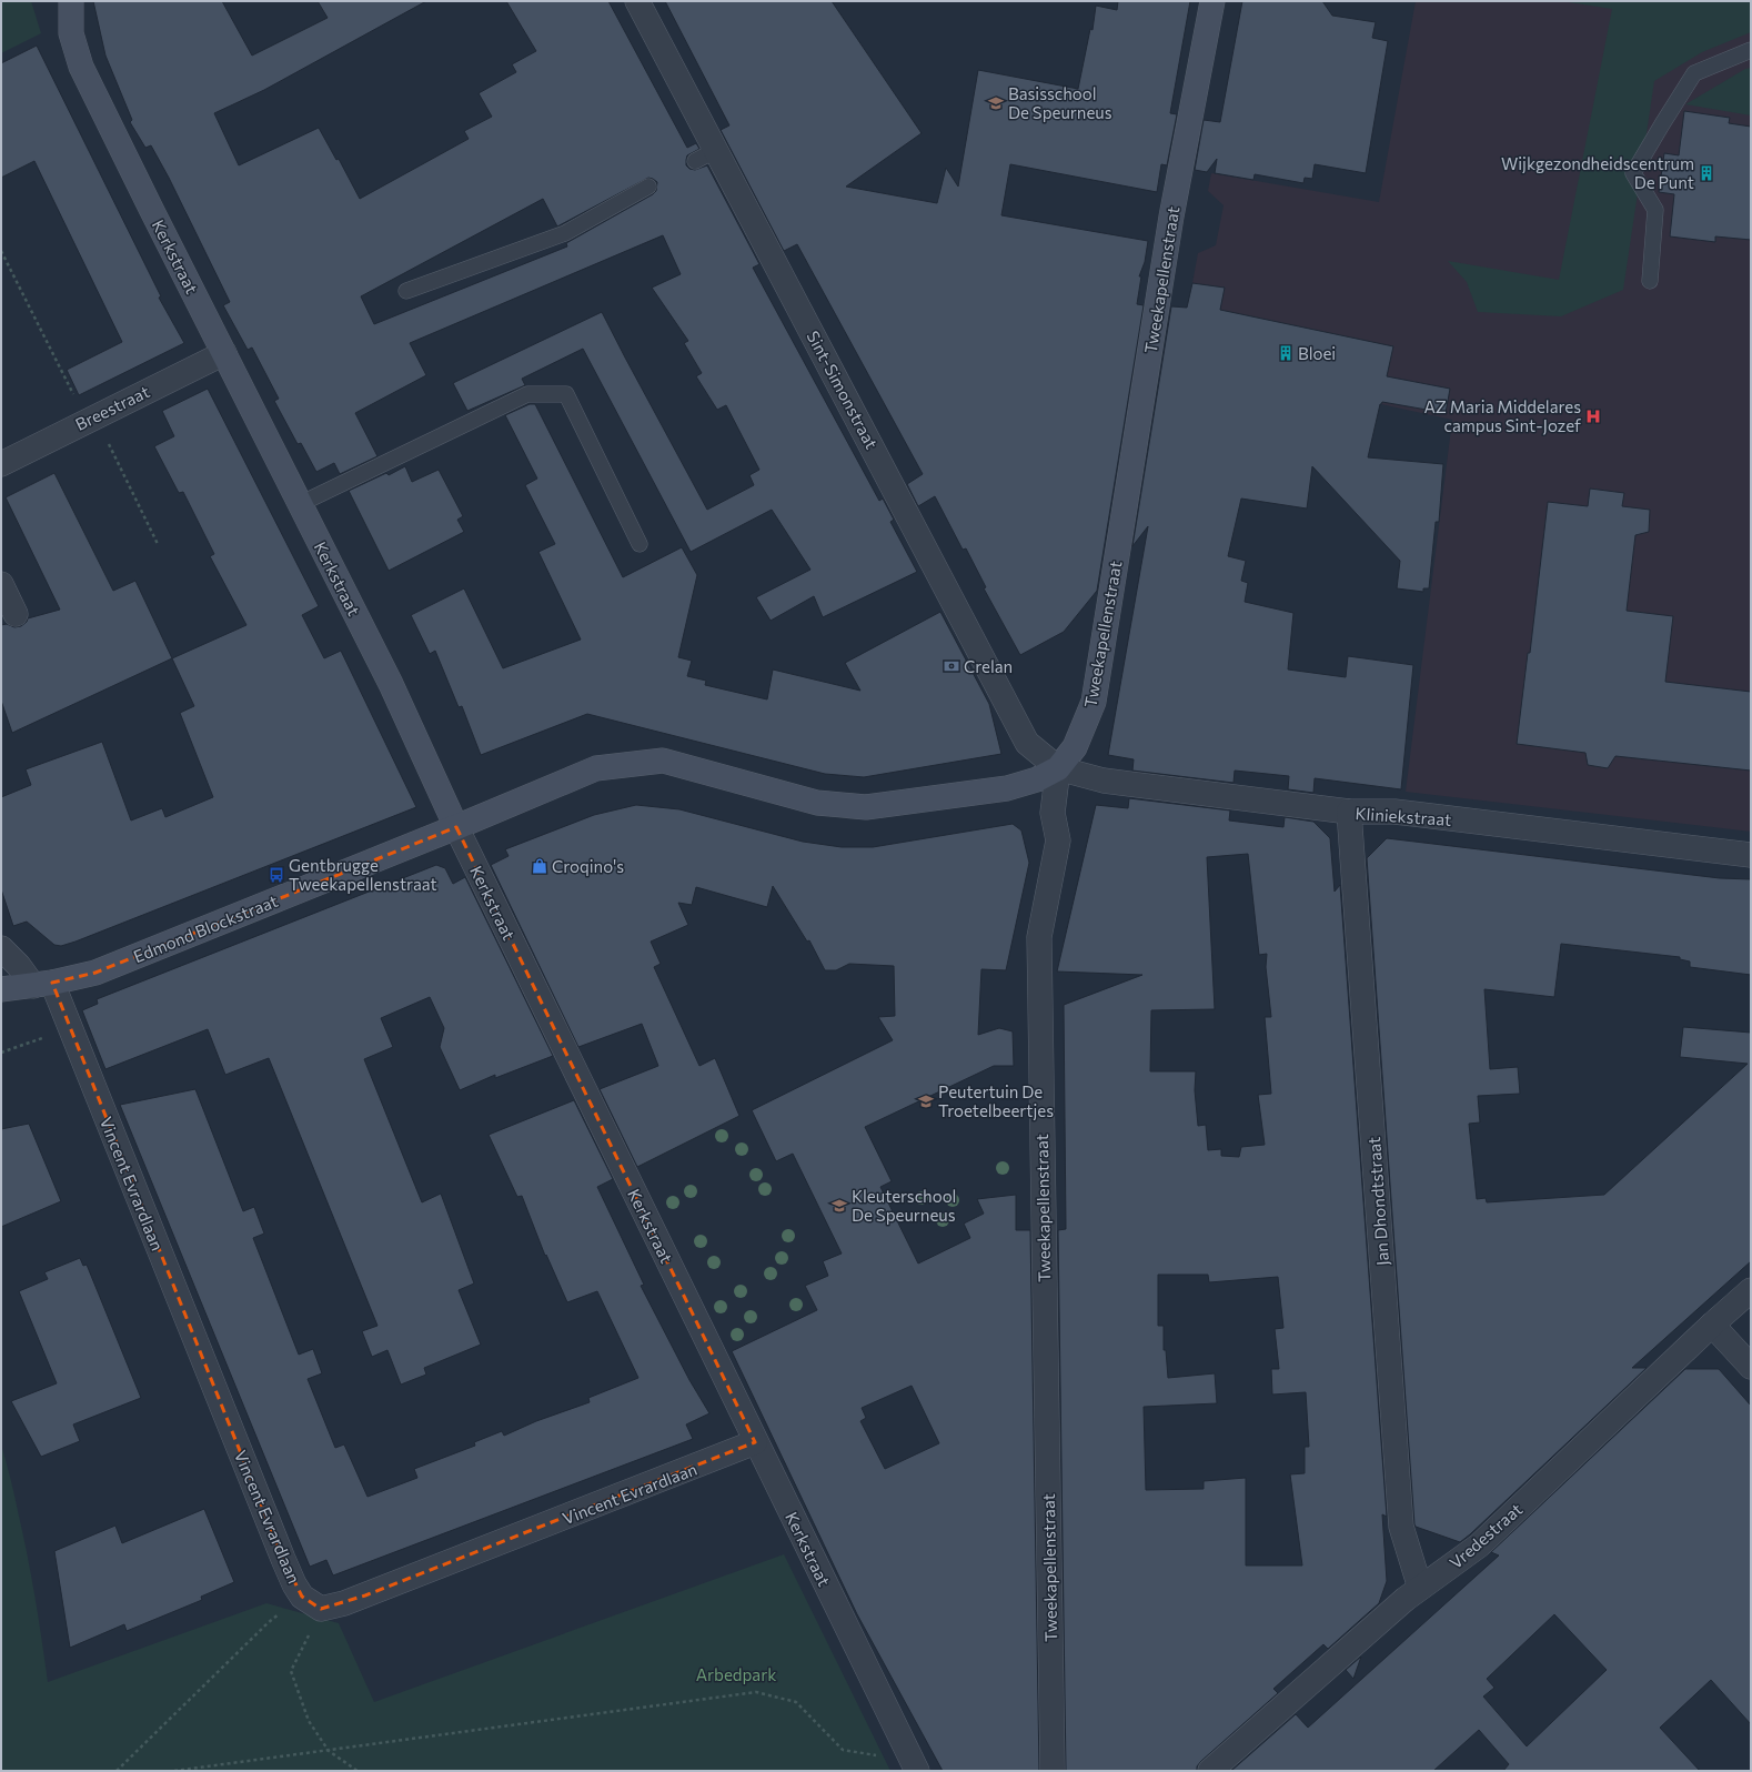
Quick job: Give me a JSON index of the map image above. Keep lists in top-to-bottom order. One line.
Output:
{"streets":{"street":["Kerkstraat","Tweekapellenstraat","Sint-Simonstraat","Breestraat","Kliniekstraat","Edmond Blockstraat","Vincent Evrardlaan","Jan Dhondtstraat","Vredestraat"]},"crossings":[["Kerkstraat","Breestraat"],["Kerkstraat","Edmond Blockstraat"],["Kerkstraat","Vincent Evrardlaan"],["Tweekapellenstraat","Sint-Simonstraat"],["Tweekapellenstraat","Kliniekstraat"],["Tweekapellenstraat","Edmond Blockstraat"],["Sint-Simonstraat","Kliniekstraat"],["Sint-Simonstraat","Edmond Blockstraat"],["Kliniekstraat","Edmond Blockstraat"],["Kliniekstraat","Jan Dhondtstraat"],["Edmond Blockstraat","Vincent Evrardlaan"],["Jan Dhondtstraat","Vredestraat"]],"parks":["Arbedpark"],"places":{"school or university":["Basisschool De Speurneus","Peutertuin De Troetelbeertjes","Kleuterschool De Speurneus"],"building":["Wijkgezondheidscentrum De Punt","Bloei"],"hospital":["AZ Maria Middelares campus Sint-Jozef"],"bank":["Crelan"],"shop":["Croqino's"],"bus stop":["Gentbrugge Tweekapellenstraat"]}}
